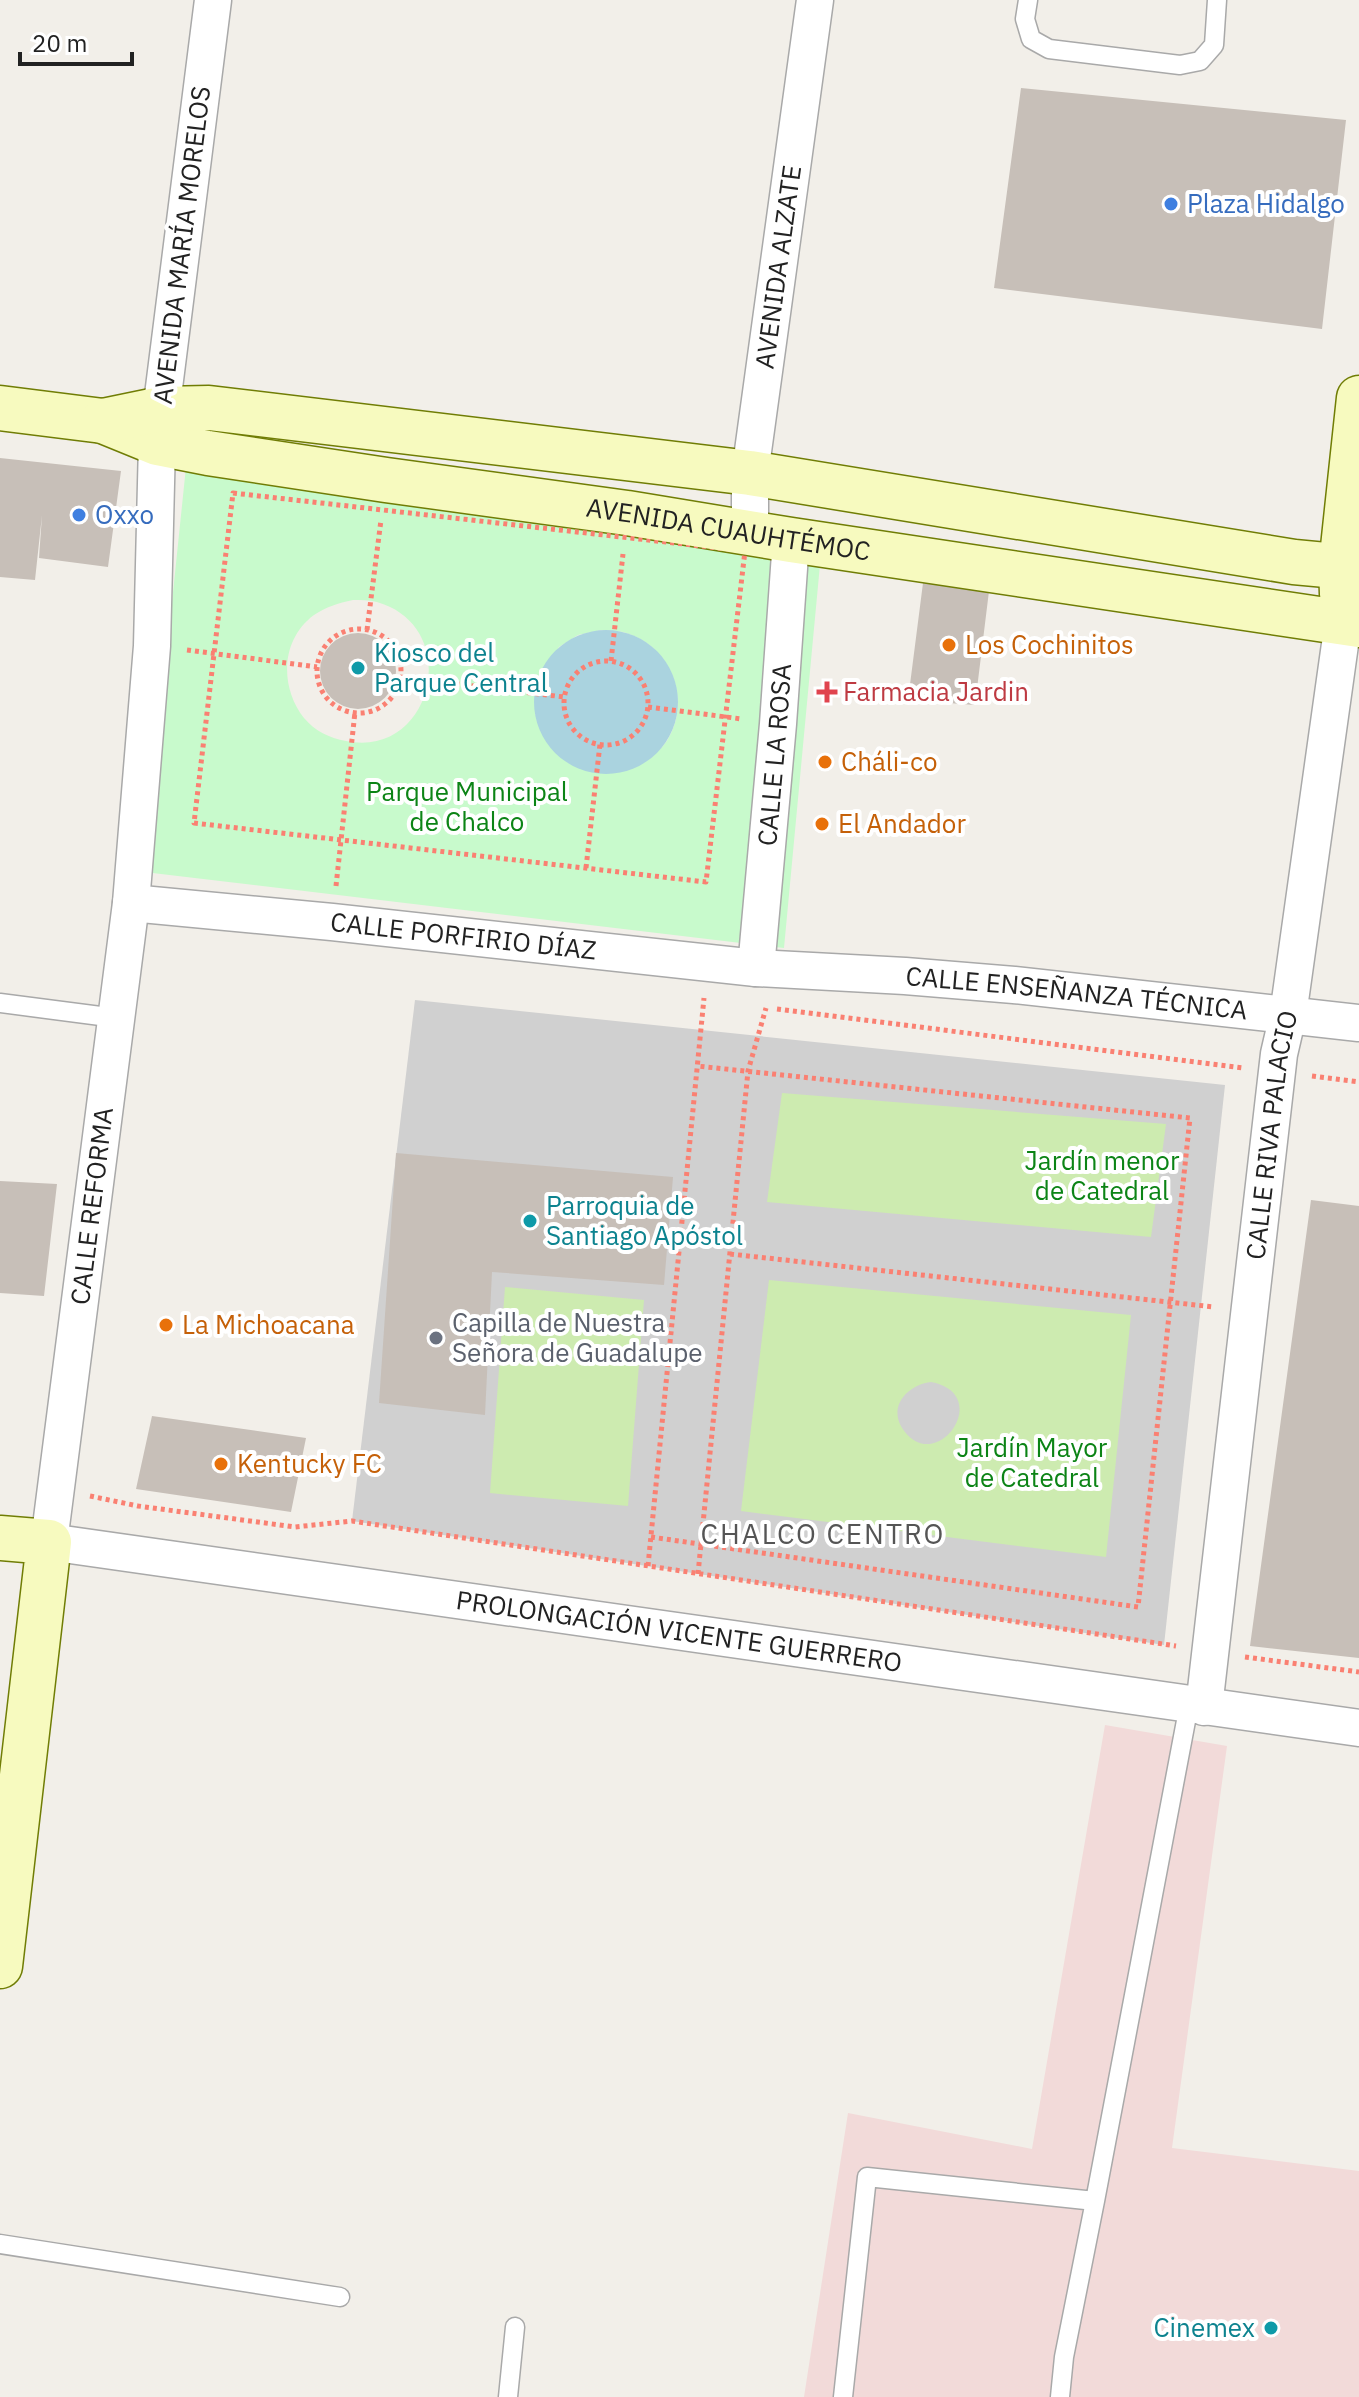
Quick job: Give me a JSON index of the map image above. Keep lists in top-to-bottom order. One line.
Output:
{"streets":{"main road":["AVENIDA CUAUHTÉMOC","CALLE RIVA PALACIO","CALLE REFORMA","PROLONGACIÓN VICENTE GUERRERO"],"street":["AVENIDA MARÍA MORELOS","AVENIDA ALZATE","CALLE LA ROSA","CALLE PORFIRIO DÍAZ","CALLE ENSEÑANZA TÉCNICA"]},"crossings":[["AVENIDA MARÍA MORELOS","AVENIDA CUAUHTÉMOC"],["AVENIDA MARÍA MORELOS","CALLE REFORMA"],["AVENIDA ALZATE","AVENIDA CUAUHTÉMOC"],["AVENIDA ALZATE","CALLE LA ROSA"],["AVENIDA CUAUHTÉMOC","CALLE LA ROSA"],["AVENIDA CUAUHTÉMOC","CALLE RIVA PALACIO"],["AVENIDA CUAUHTÉMOC","CALLE REFORMA"],["CALLE LA ROSA","CALLE PORFIRIO DÍAZ"],["CALLE PORFIRIO DÍAZ","CALLE ENSEÑANZA TÉCNICA"],["CALLE PORFIRIO DÍAZ","CALLE REFORMA"],["CALLE ENSEÑANZA TÉCNICA","CALLE RIVA PALACIO"],["CALLE RIVA PALACIO","PROLONGACIÓN VICENTE GUERRERO"],["CALLE REFORMA","PROLONGACIÓN VICENTE GUERRERO"]],"districts":["CHALCO CENTRO"],"parks":["Parque Municipal de Chalco","Jardín menor de Catedral","Jardín Mayor de Catedral"],"places":{"other":["Plaza Hidalgo","Oxxo","Los Cochinitos","Kiosco del Parque Central","Cháli-co","El Andador","Parroquia de Santiago Apóstol","La Michoacana","Capilla de Nuestra Señora de Guadalupe","Kentucky FC","Cinemex"],"health":["Farmacia Jardin"]},"scale_bar":"20 m"}
